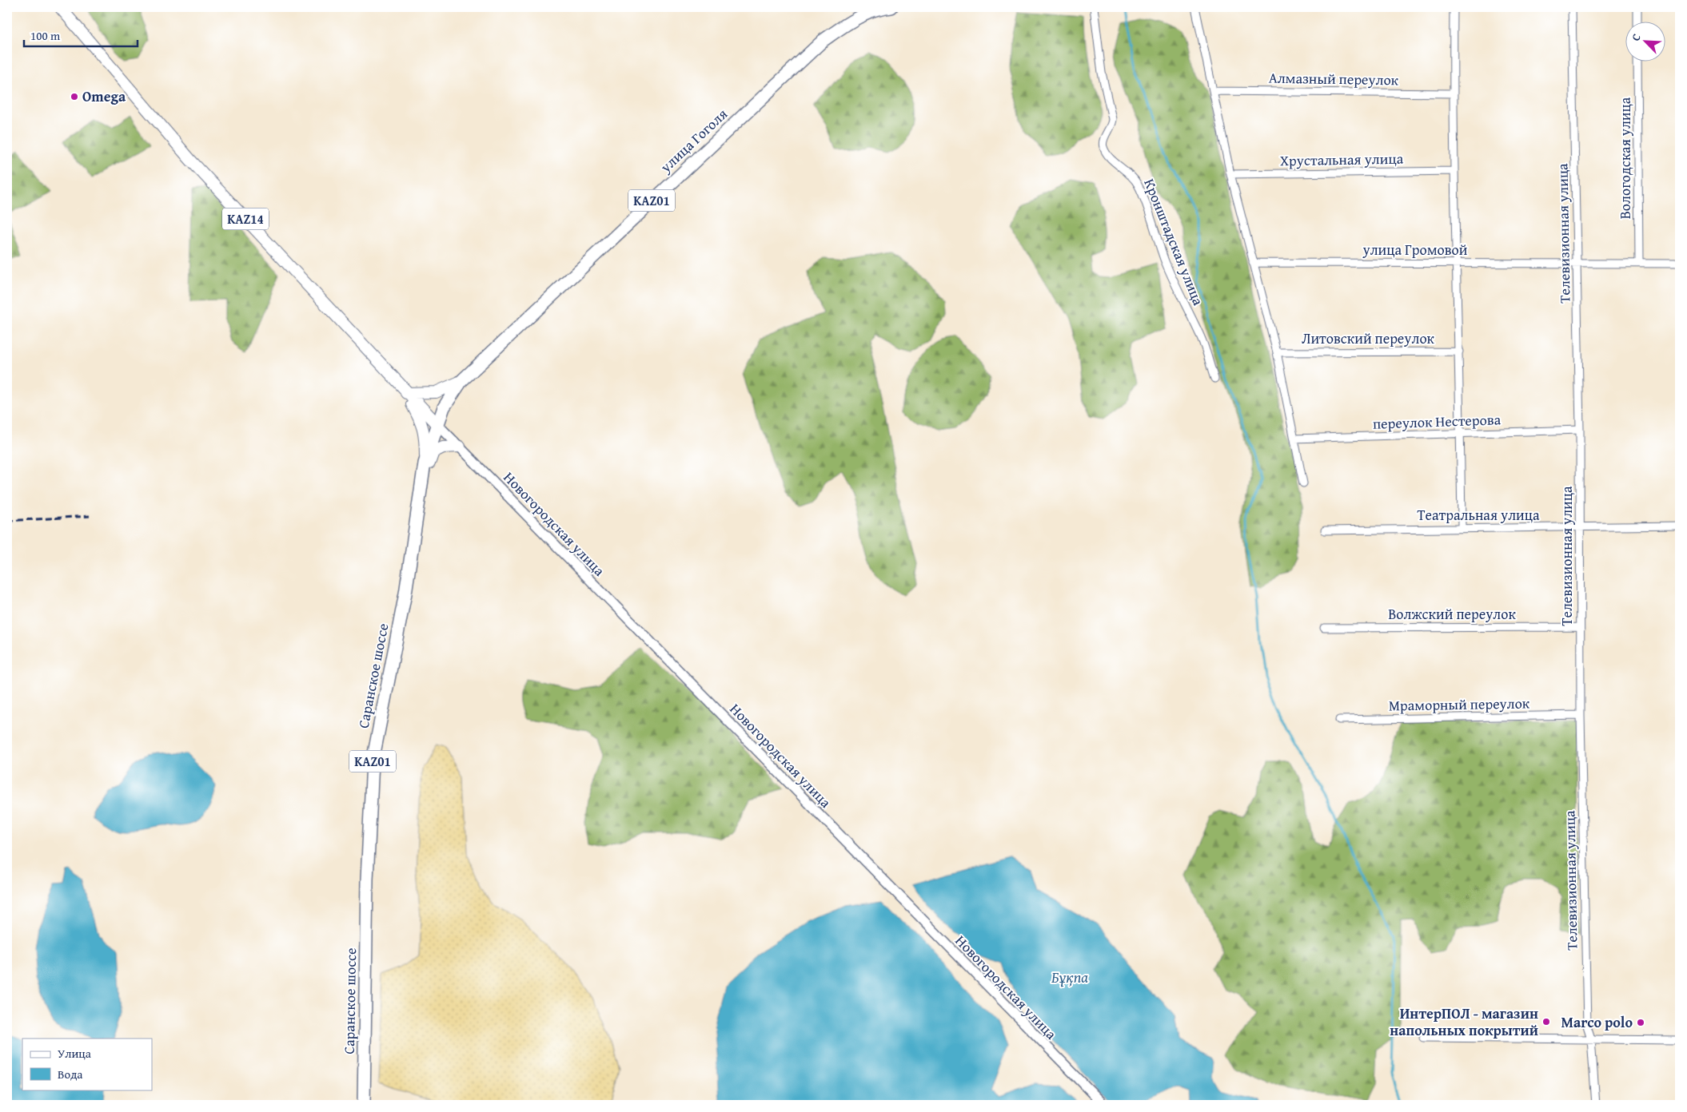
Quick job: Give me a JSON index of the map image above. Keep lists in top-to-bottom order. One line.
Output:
{"streets":{"highway":["улица Гоголя","KАZ01","Саранское шоссе","KAZ01"],"main road":["KAZ14"],"street":["Алмазный переулок","Вологодская улица","Хрустальная улица","Телевизионная улица","Кронштадская улица","улица Громовой","Литовский переулок","переулок Нестерова","Театральная улица","Новогородская улица","Волжский переулок","Мраморный переулок"]},"crossings":[["улица Гоголя","KAZ14"],["улица Гоголя","Новогородская улица"],["улица Гоголя","Саранское шоссе"],["Вологодская улица","улица Громовой"],["KAZ14","Новогородская улица"],["KAZ14","Саранское шоссе"],["Телевизионная улица","улица Громовой"],["Телевизионная улица","переулок Нестерова"],["Телевизионная улица","Театральная улица"],["Телевизионная улица","Волжский переулок"],["Телевизионная улица","Мраморный переулок"],["Новогородская улица","Саранское шоссе"]],"water":["Бұқпа"],"places":["Omega","ИнтерПОЛ - магазин напольных покрытий","Marco polo"],"legend":["Улица","Вода"],"scale_bar":"100 m","north":"top left"}
